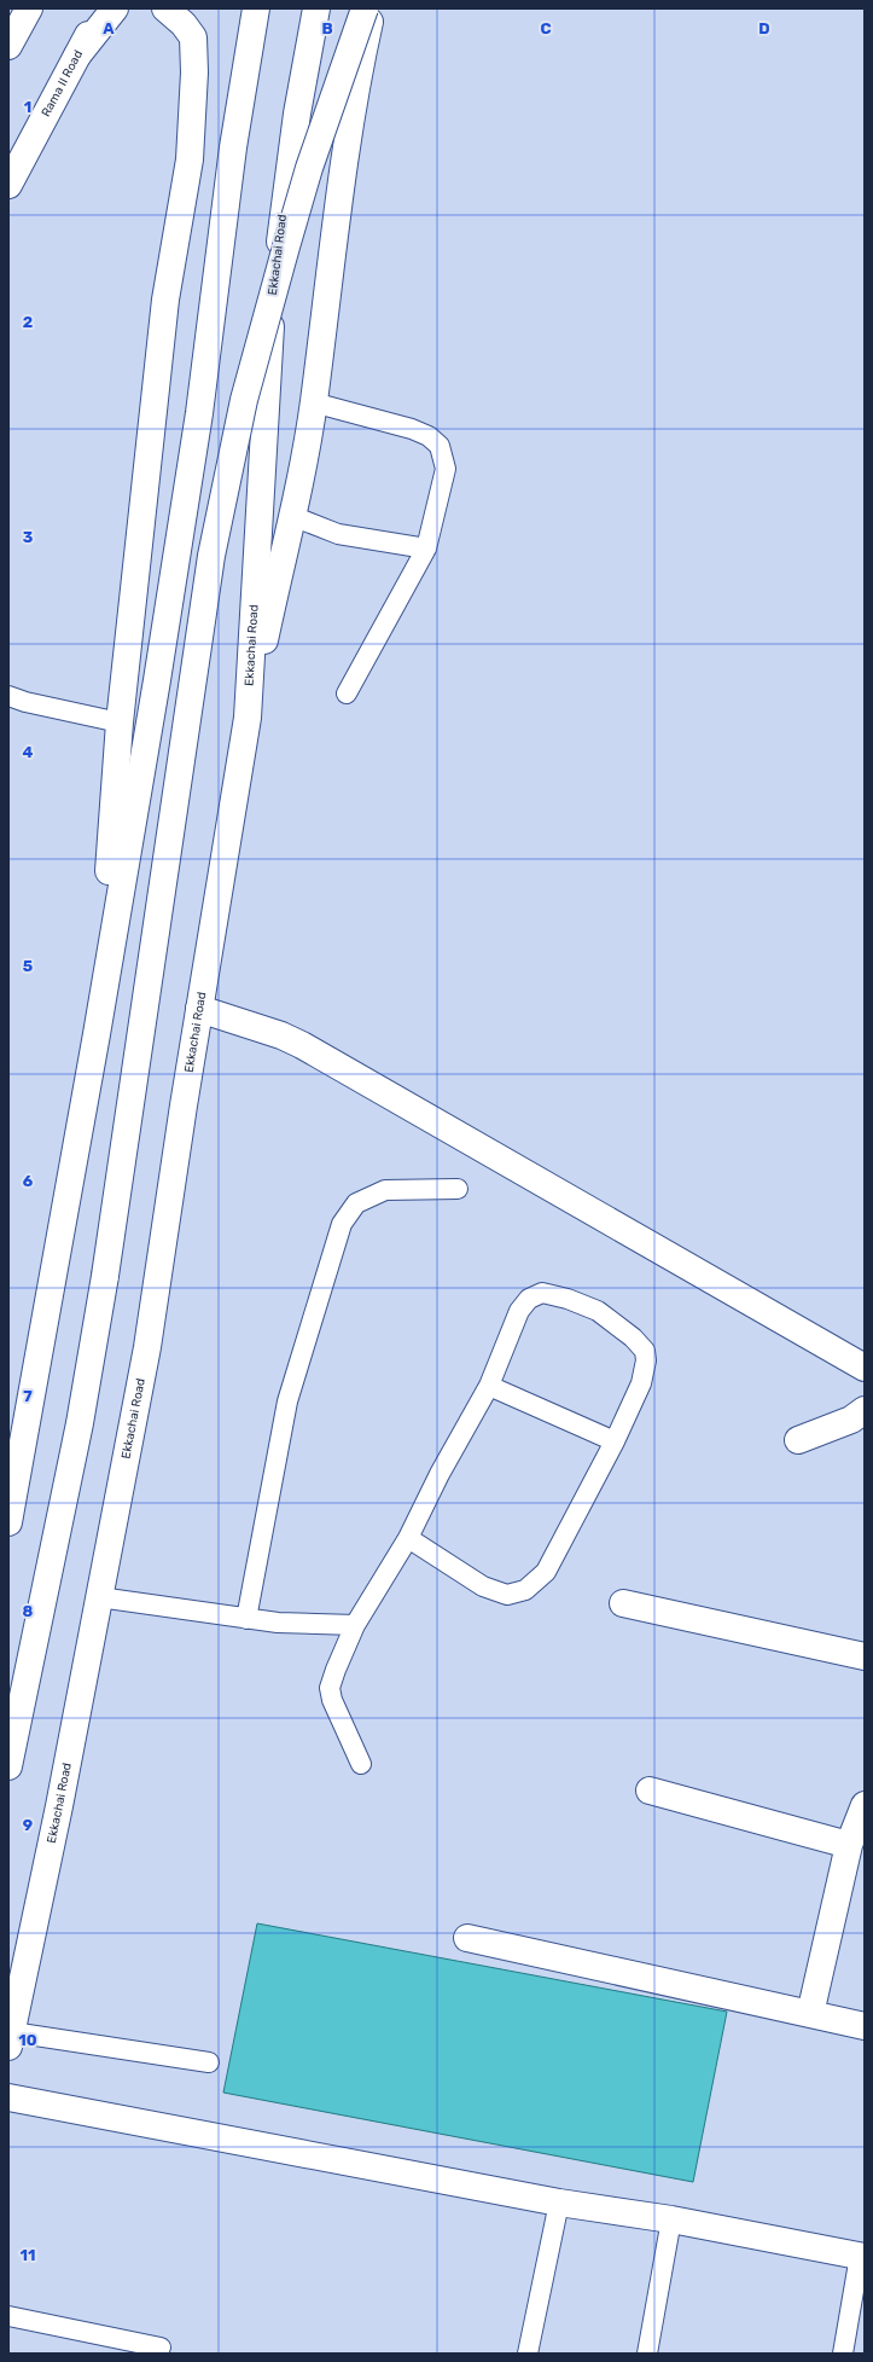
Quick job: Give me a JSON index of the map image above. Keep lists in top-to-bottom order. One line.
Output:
{"streets":{"main road":["Rama II Road","Ekkachai Road"]},"grid":{"columns":["A","B","C","D"],"rows":["1","2","3","4","5","6","7","8","9","10","11"]}}
